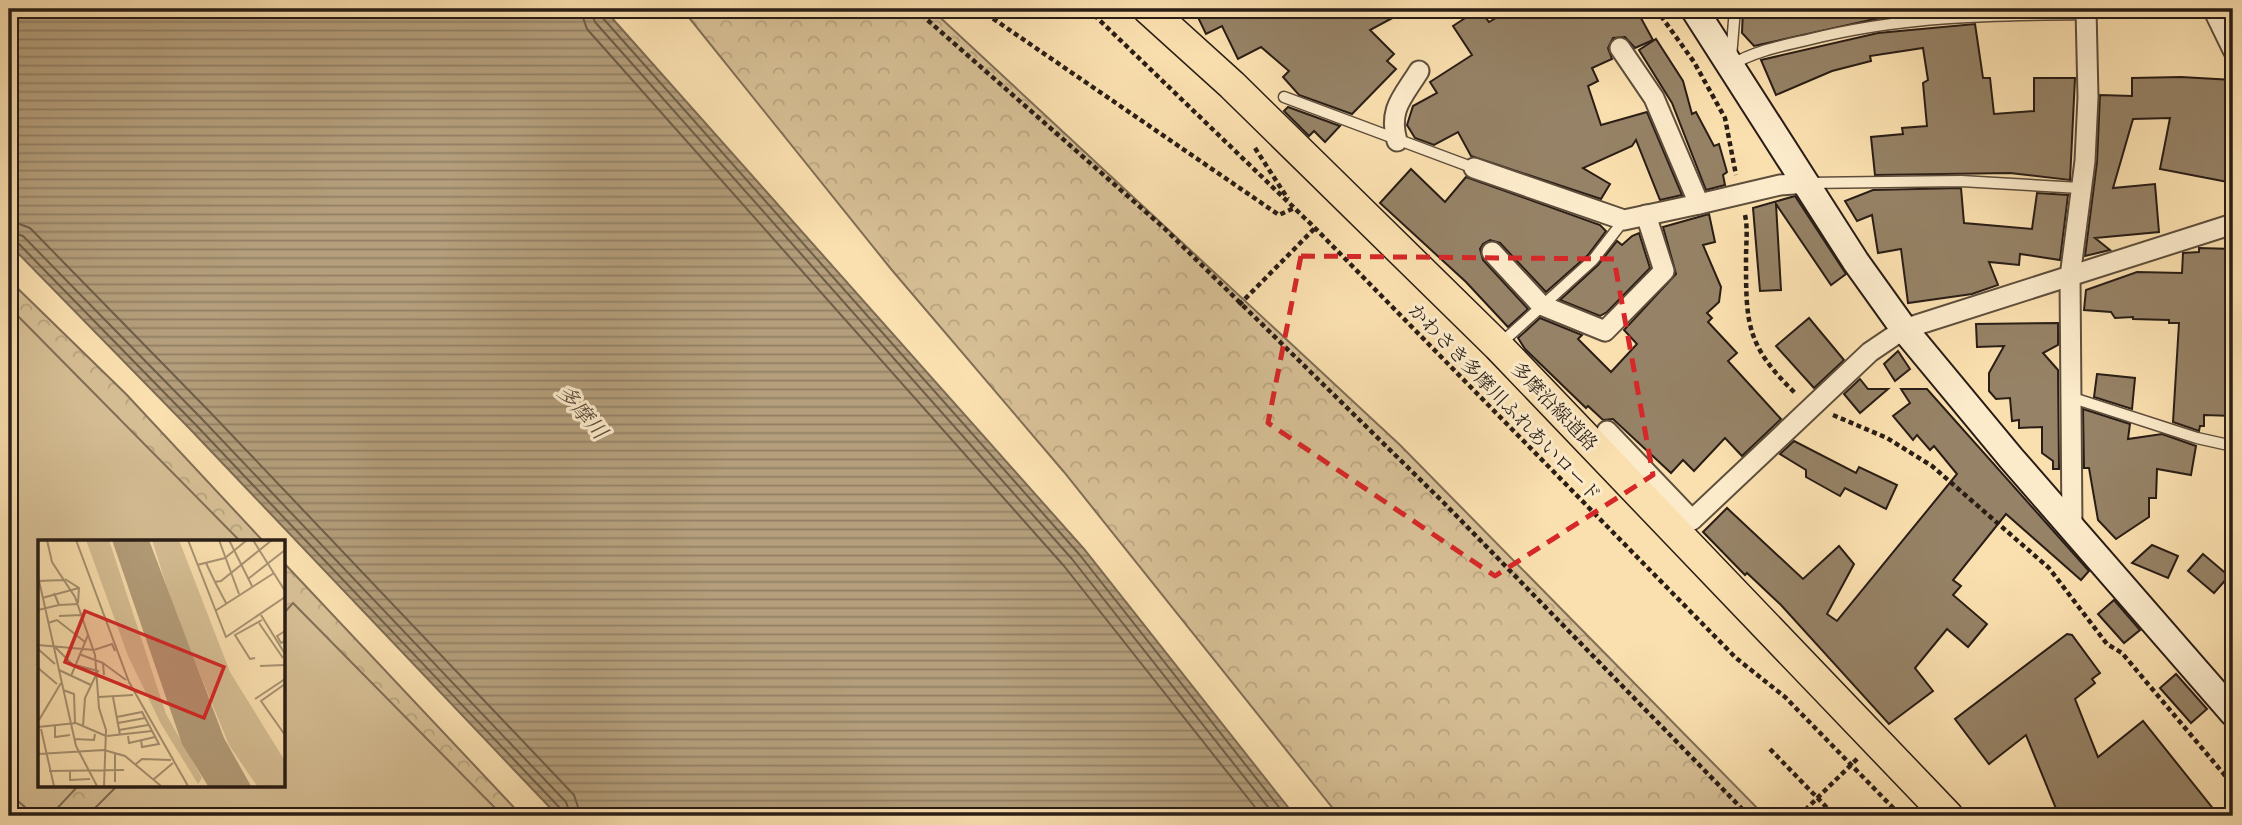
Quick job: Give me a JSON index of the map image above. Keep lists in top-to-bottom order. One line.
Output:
{"streets":{"main road":["多摩沿線道路"],"path":["かわさき多摩川ふれあいロード"]},"water":["多摩川"]}
